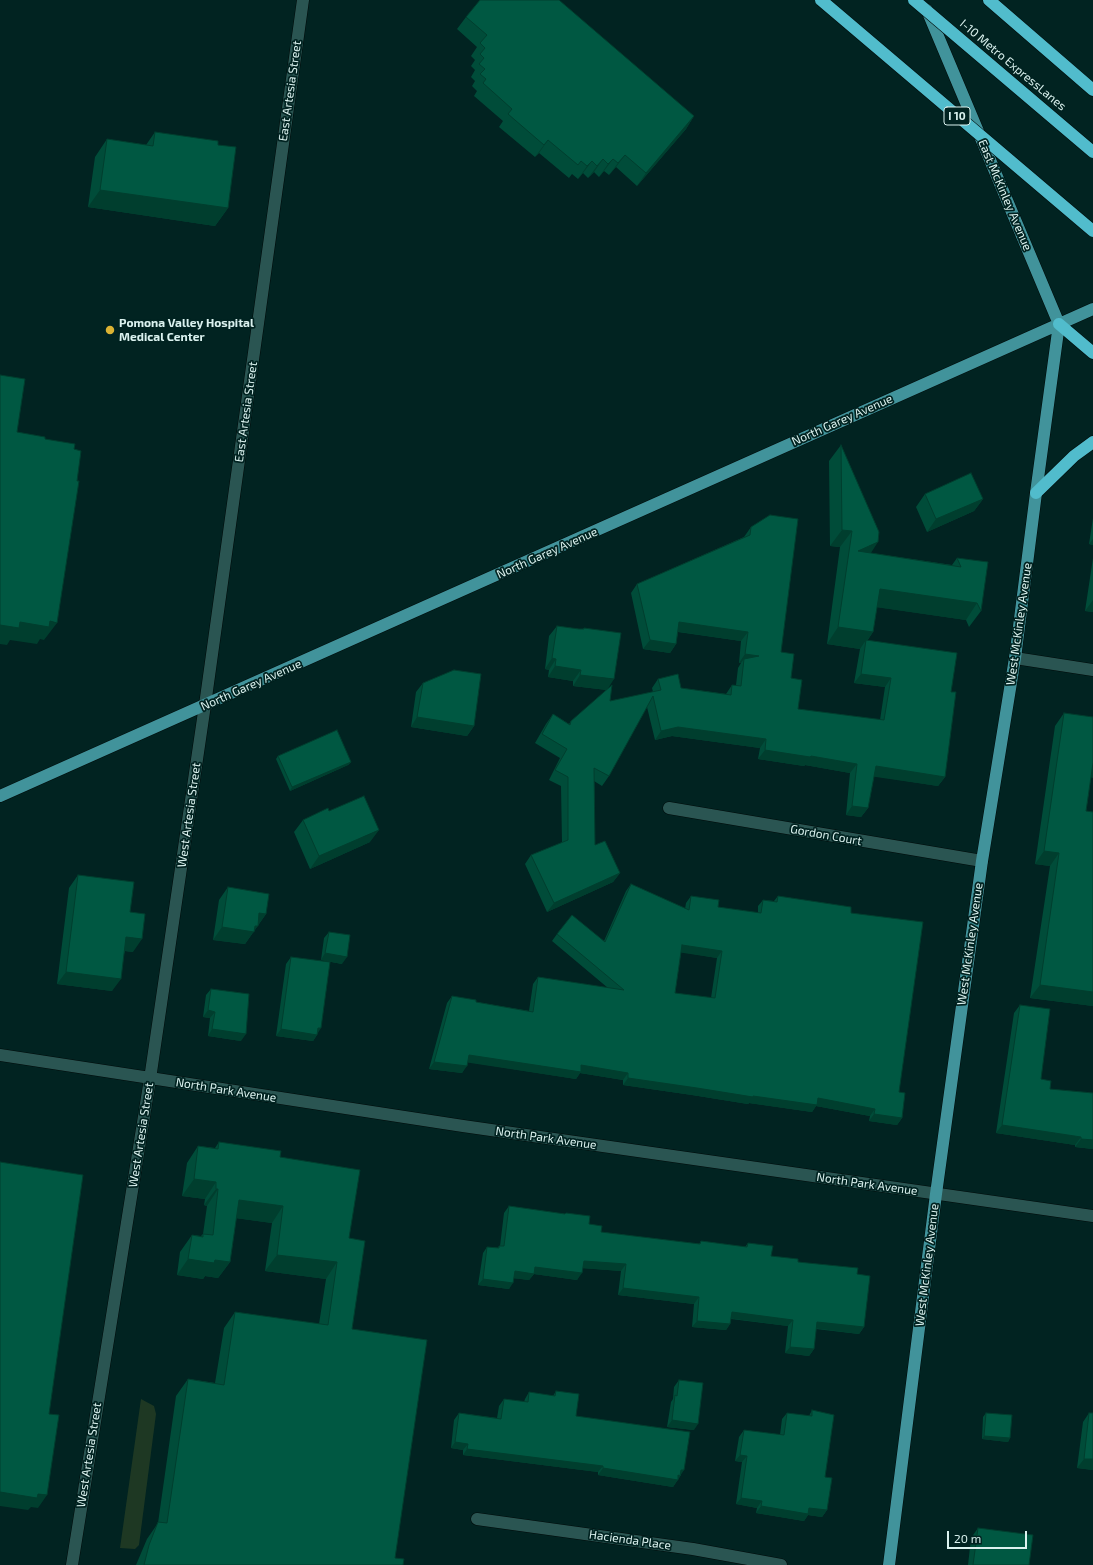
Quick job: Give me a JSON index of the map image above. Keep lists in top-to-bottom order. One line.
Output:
{"streets":{"highway":["I-10 Metro ExpressLanes","I 10"],"main road":["East McKinley Avenue","North Garey Avenue","West McKinley Avenue"],"street":["East Artesia Street","West Artesia Street","Gordon Court","North Park Avenue","Hacienda Place"]},"crossings":[["East Artesia Street","North Garey Avenue"],["East Artesia Street","West Artesia Street"],["East McKinley Avenue","North Garey Avenue"],["East McKinley Avenue","West McKinley Avenue"],["North Garey Avenue","West McKinley Avenue"],["North Garey Avenue","West Artesia Street"],["West McKinley Avenue","Gordon Court"],["West McKinley Avenue","North Park Avenue"],["West Artesia Street","North Park Avenue"]],"places":["Pomona Valley Hospital Medical Center"],"scale_bar":"20 m"}
